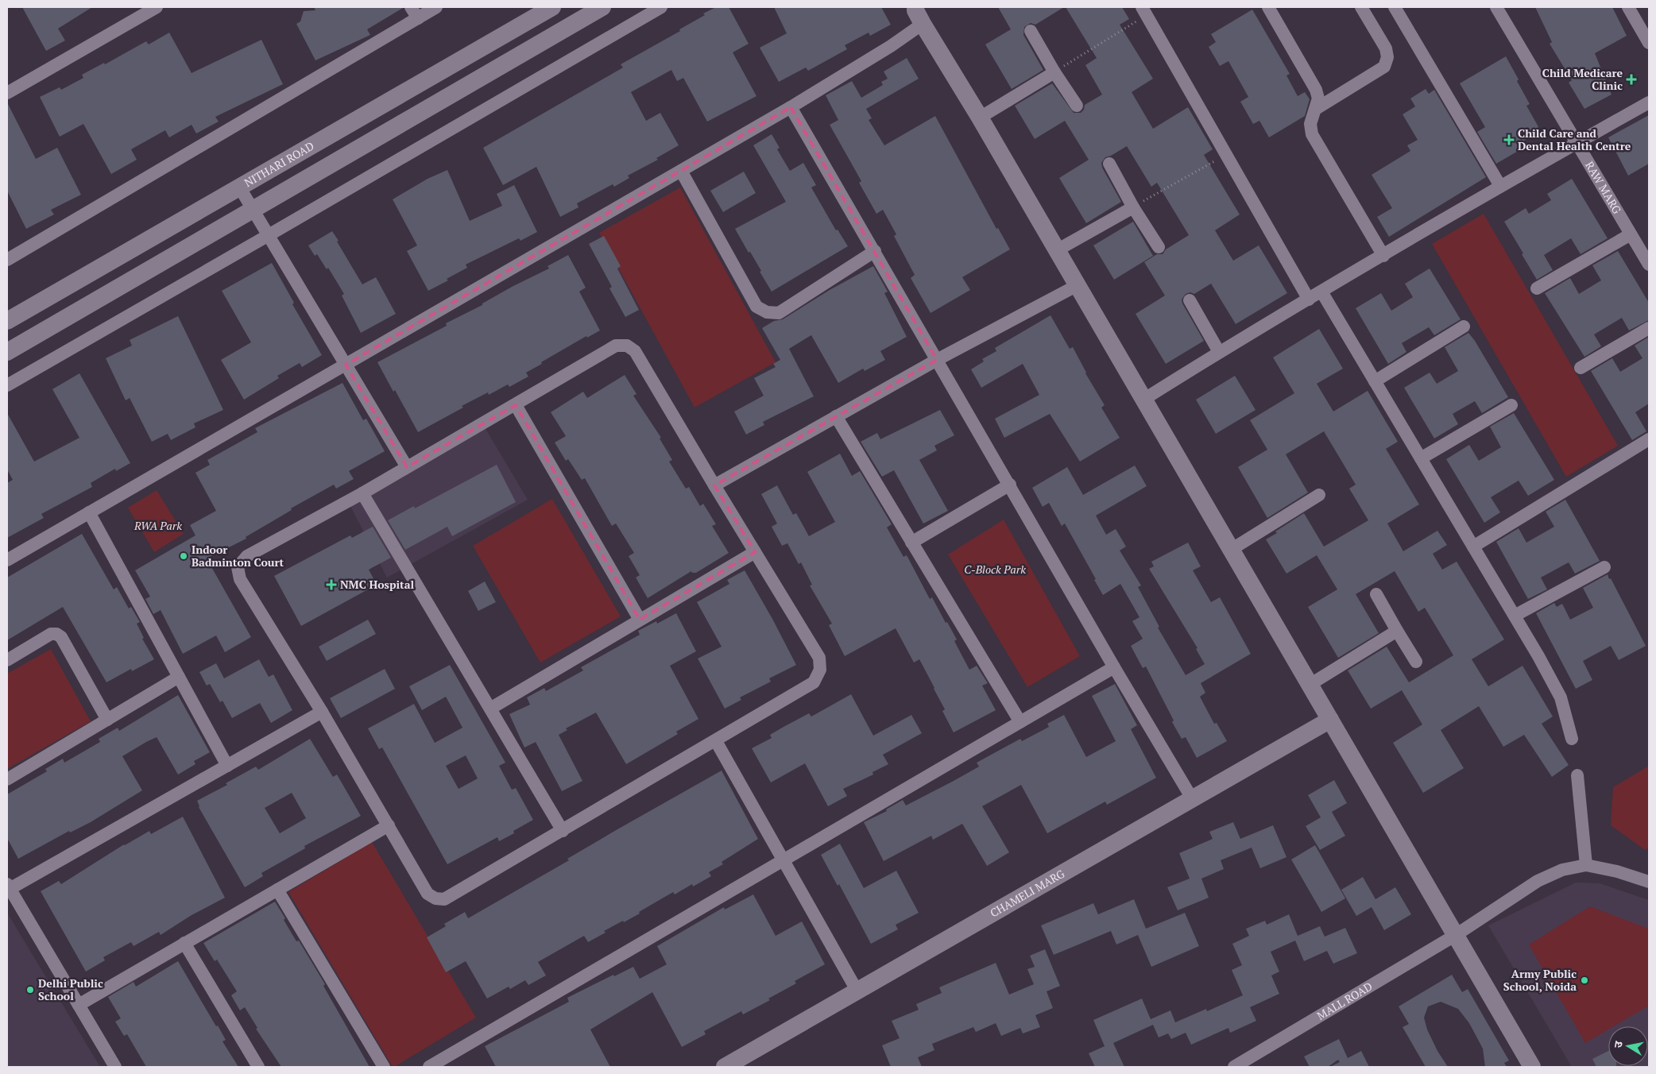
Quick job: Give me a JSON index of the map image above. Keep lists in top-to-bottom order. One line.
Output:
{"streets":{"street":["NITHARI ROAD","RAW MARG","CHAMELI MARG","MALL ROAD"]},"parks":["RWA Park","C-Block Park"],"places":{"health":["Child Medicare Clinic","Child Care and Dental Health Centre","NMC Hospital"],"other":["Indoor Badminton Court","Army Public School, Noida","Delhi Public School"]},"north":"left"}
